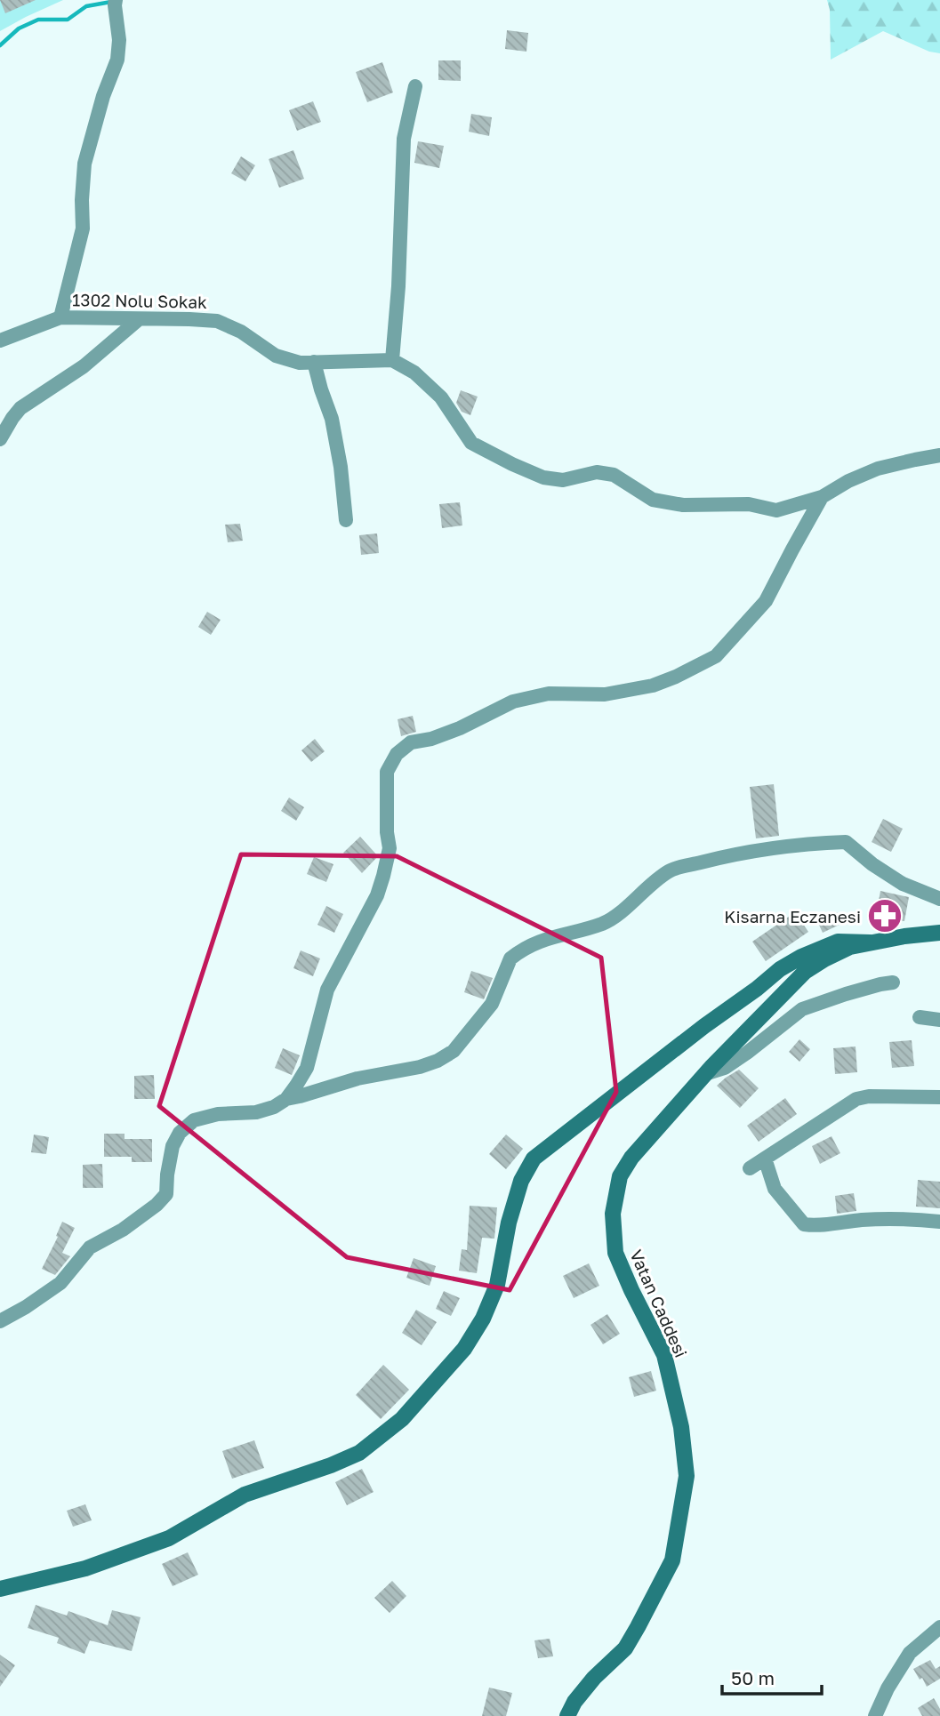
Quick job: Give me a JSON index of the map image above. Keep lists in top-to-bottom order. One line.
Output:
{"streets":{"street":["1302 Nolu Sokak","Vatan Caddesi"]},"places":{"pharmacy":["Kisarna Eczanesi"]},"scale_bar":"50 m"}
